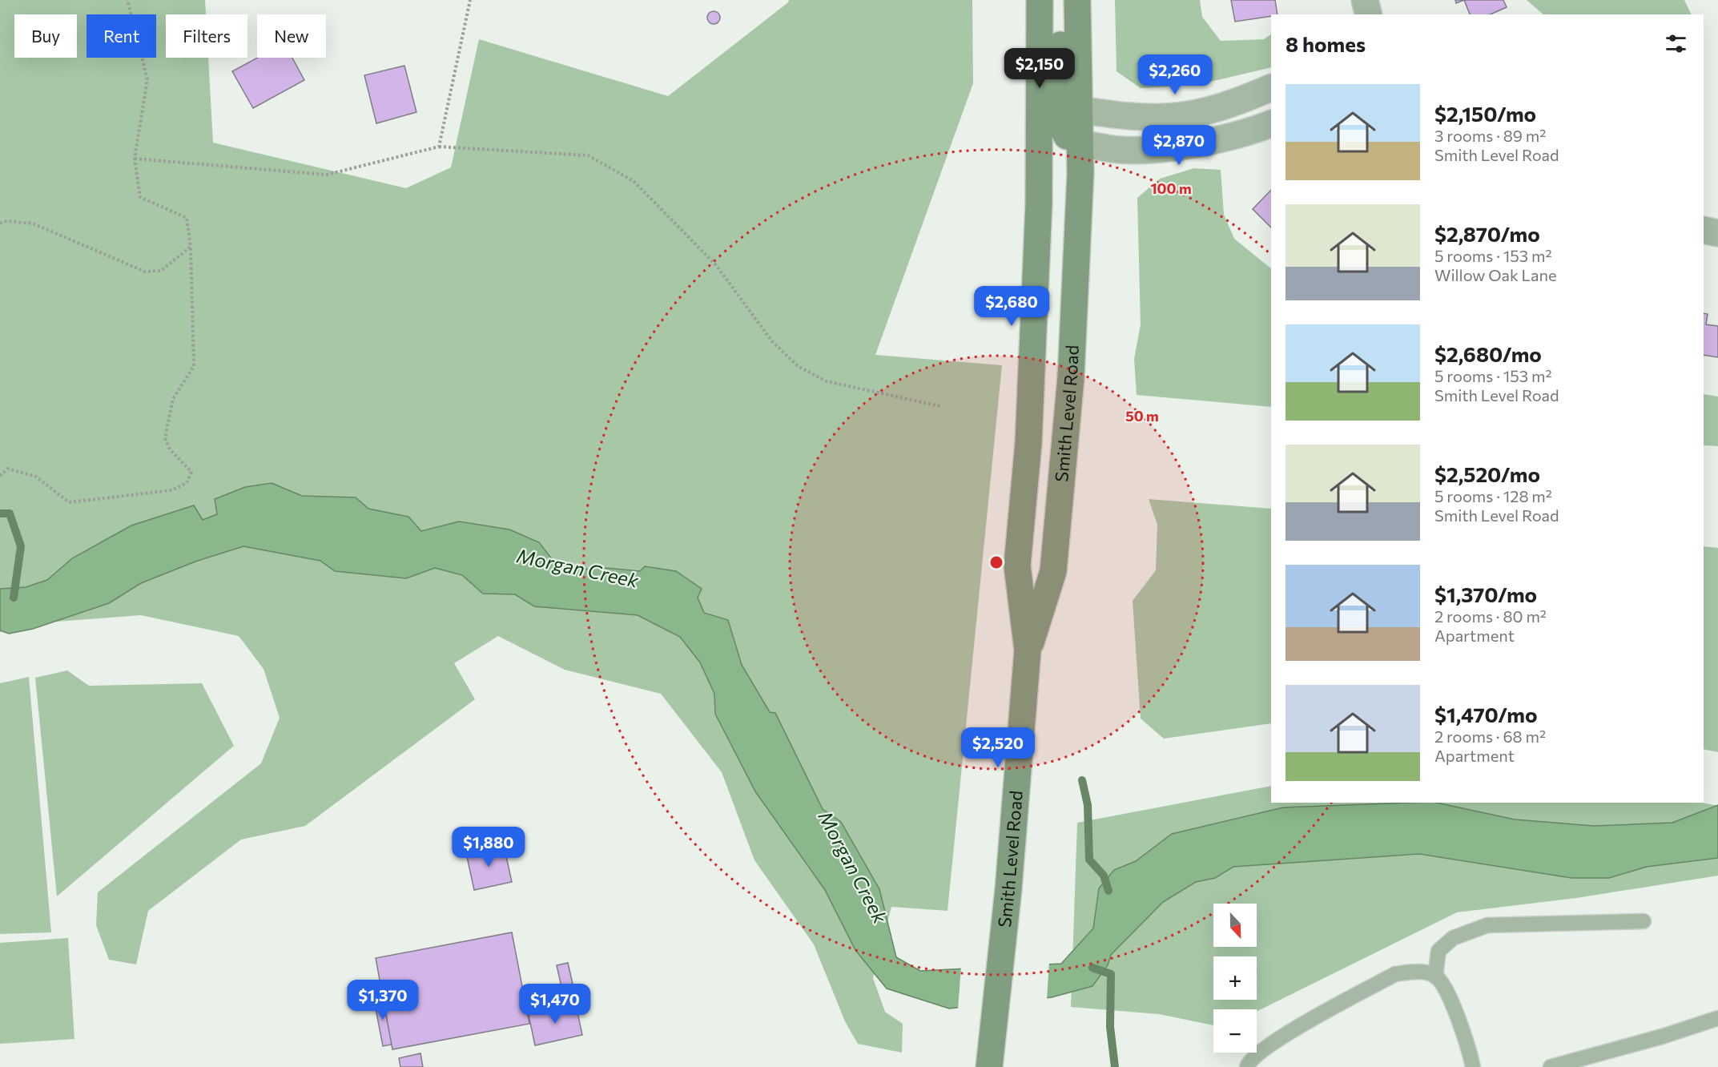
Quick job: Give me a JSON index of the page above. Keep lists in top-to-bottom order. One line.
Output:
{"streets":{"main road":["Smith Level Road"]},"water":["Morgan Creek"],"north":"bottom","page":{"chip":["Buy","Rent","Filters","New"],"heading":"8 homes","price":["$2,150","$2,260","$2,870","$2,680","$2,520","$1,880","$1,370","$1,470"],"list":[{"name":"$2,150/mo","note":"3 rooms · 89 m² · Smith Level Road"},{"name":"$2,870/mo","note":"5 rooms · 153 m² · Willow Oak Lane"},{"name":"$2,680/mo","note":"5 rooms · 153 m² · Smith Level Road"},{"name":"$2,520/mo","note":"5 rooms · 128 m² · Smith Level Road"},{"name":"$1,370/mo","note":"2 rooms · 80 m² · Apartment"},{"name":"$1,470/mo","note":"2 rooms · 68 m² · Apartment"}],"map_buttons":["+","−"]},"rings":["100 m","50 m"]}
